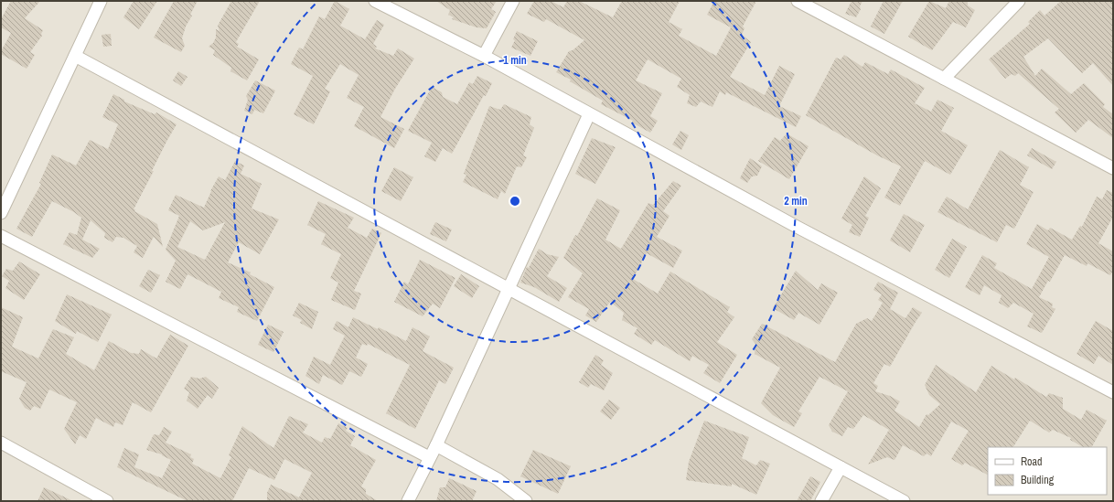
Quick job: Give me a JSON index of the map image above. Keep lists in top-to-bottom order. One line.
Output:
{"legend":["Road","Building"],"rings":["1 min","2 min"]}
